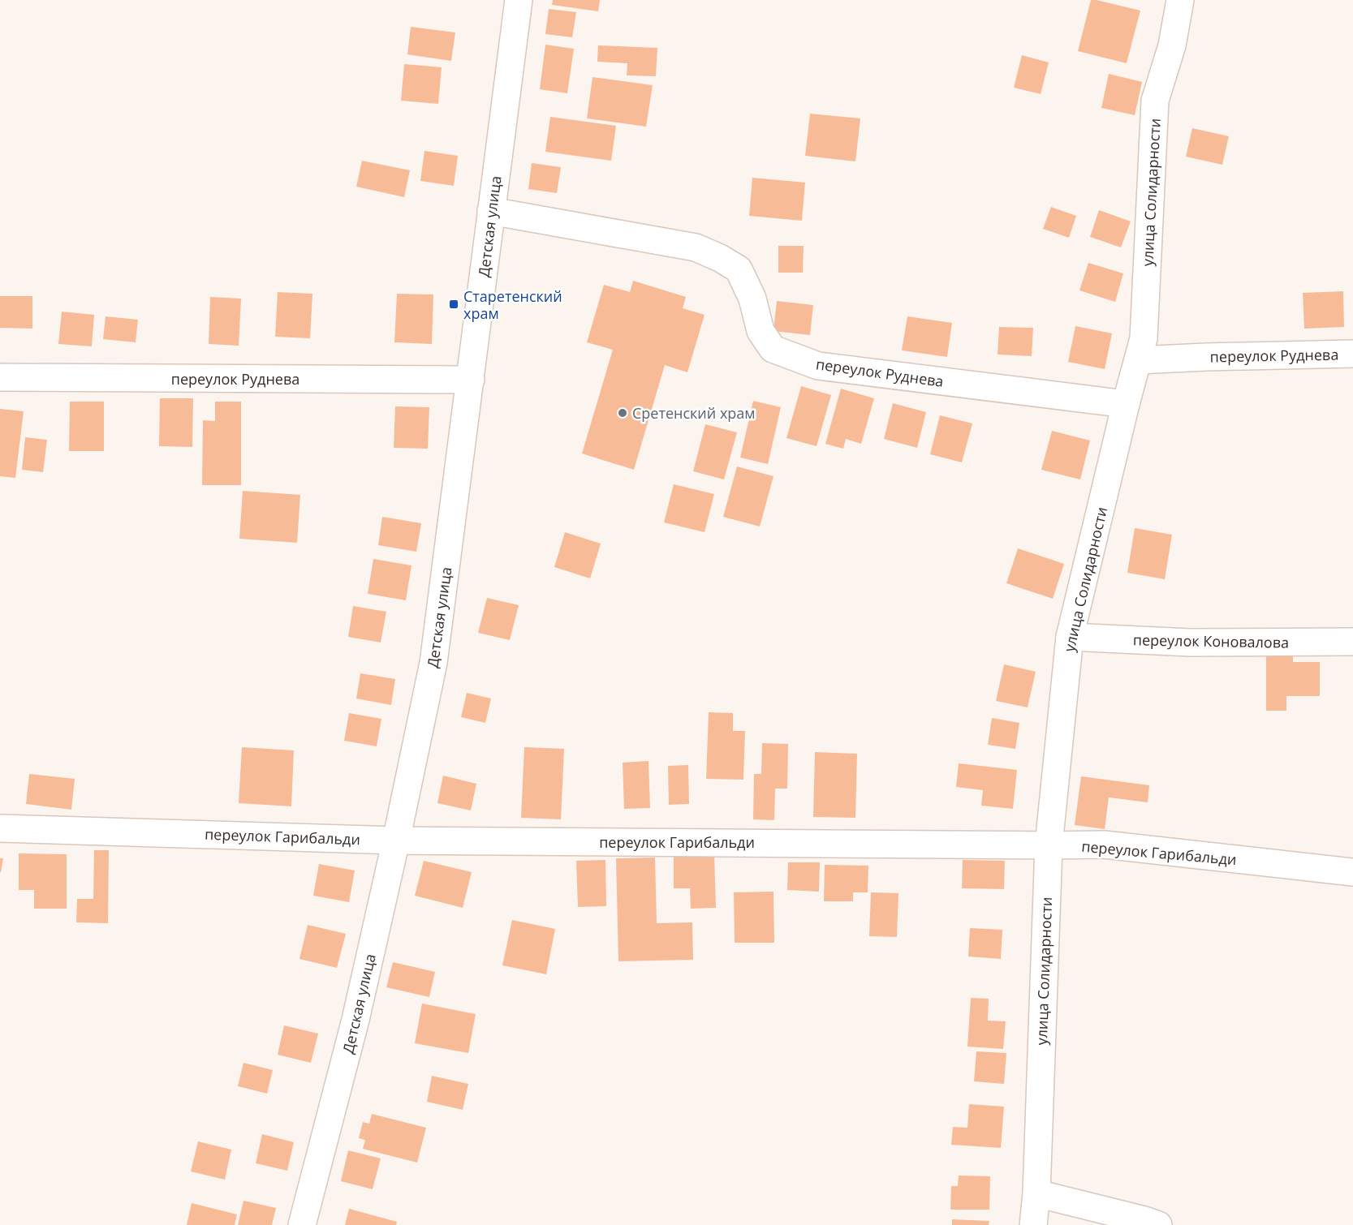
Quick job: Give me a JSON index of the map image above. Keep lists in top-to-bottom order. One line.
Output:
{"streets":{"street":["улица Солидарности","Детская улица","переулок Руднева","переулок Коновалова","переулок Гарибальди"]},"crossings":[["улица Солидарности","переулок Руднева"],["улица Солидарности","переулок Коновалова"],["улица Солидарности","переулок Гарибальди"],["Детская улица","переулок Руднева"],["Детская улица","переулок Гарибальди"]],"places":{"transit":["Старетенский храм"],"other":["Сретенский храм"]}}
